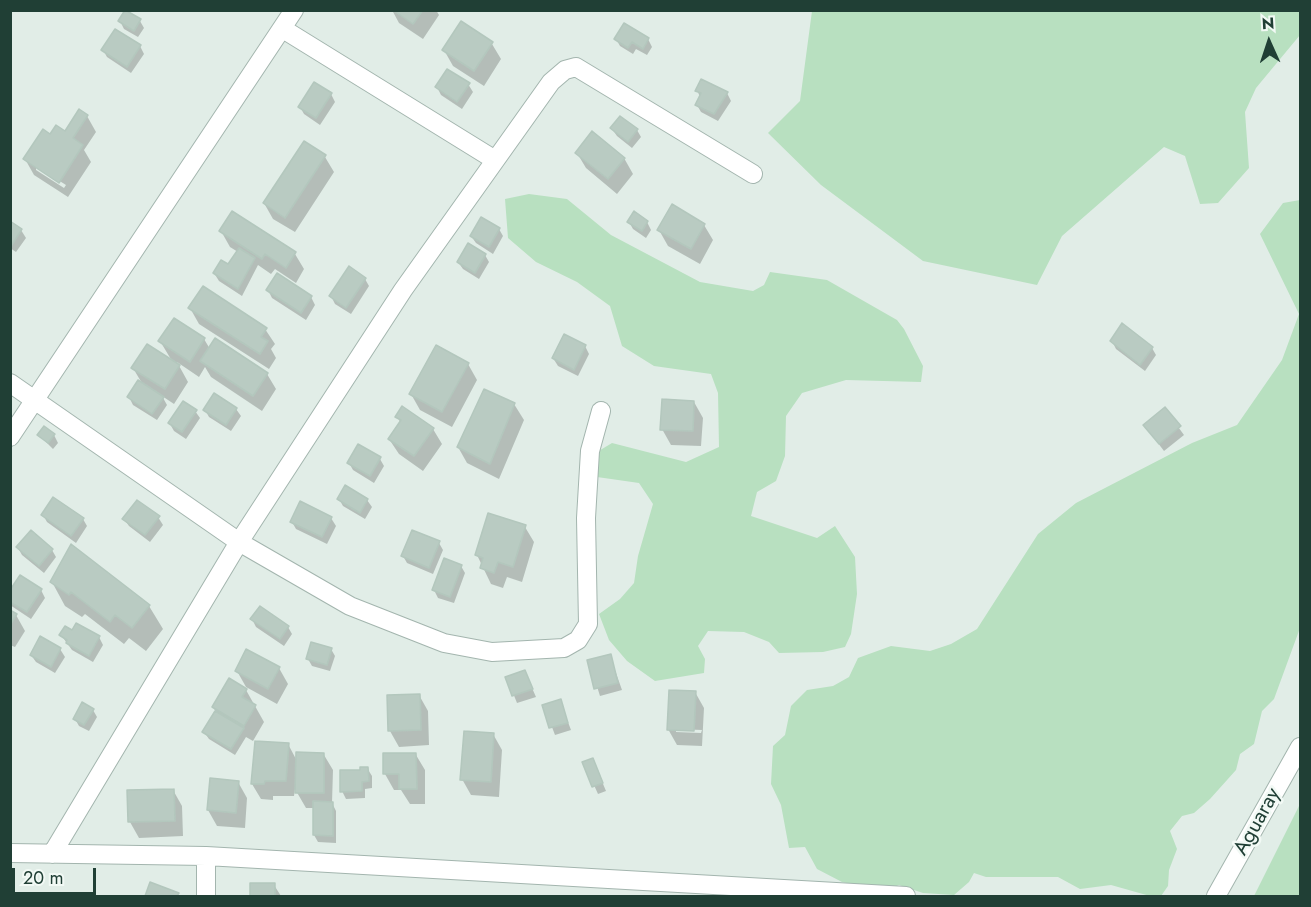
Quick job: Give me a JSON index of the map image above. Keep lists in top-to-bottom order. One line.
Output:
{"streets":{"street":["Aguaray"]},"scale_bar":"20 m","north":"top"}
